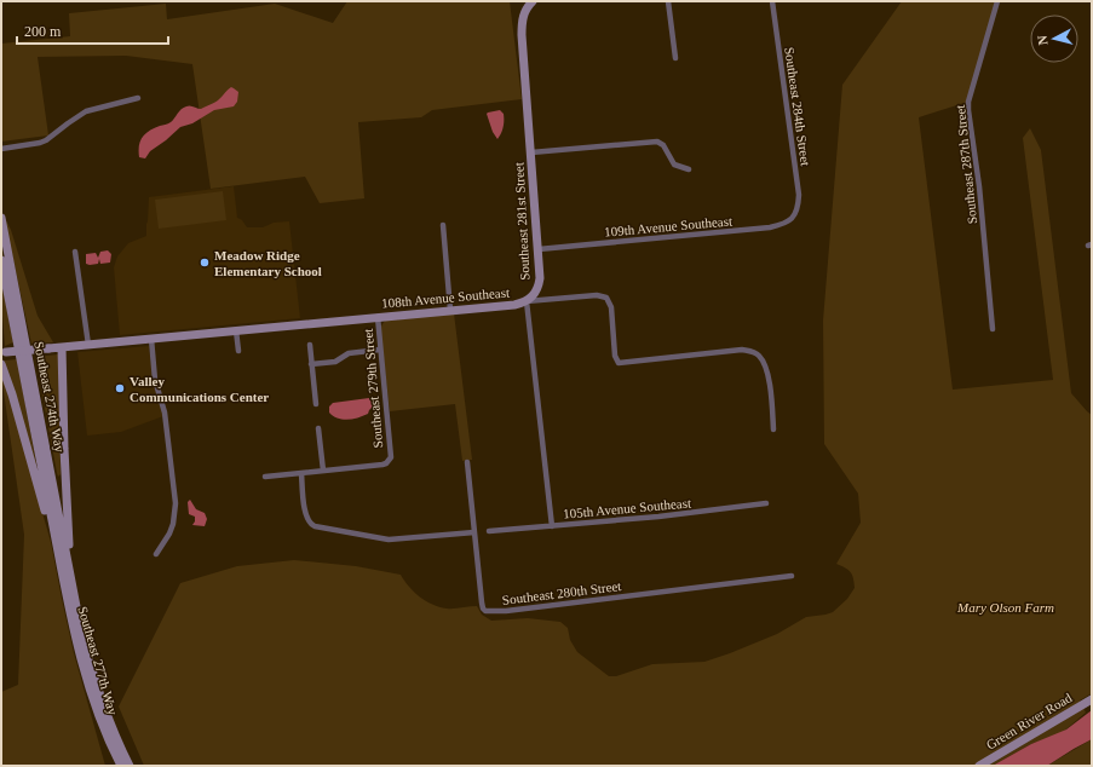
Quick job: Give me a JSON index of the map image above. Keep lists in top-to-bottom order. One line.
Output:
{"streets":{"main road":["Southeast 281st Street","108th Avenue Southeast","Southeast 274th Way","Southeast 277th Way","Green River Road"],"street":["Southeast 284th Street","Southeast 287th Street","109th Avenue Southeast","Southeast 279th Street","105th Avenue Southeast","Southeast 280th Street"]},"crossings":[["Southeast 284th Street","109th Avenue Southeast"],["Southeast 281st Street","109th Avenue Southeast"],["Southeast 281st Street","108th Avenue Southeast"],["108th Avenue Southeast","Southeast 279th Street"],["Southeast 274th Way","Southeast 277th Way"]],"parks":["Mary Olson Farm"],"places":["Meadow Ridge Elementary School","Valley Communications Center"],"scale_bar":"200 m","north":"left"}
